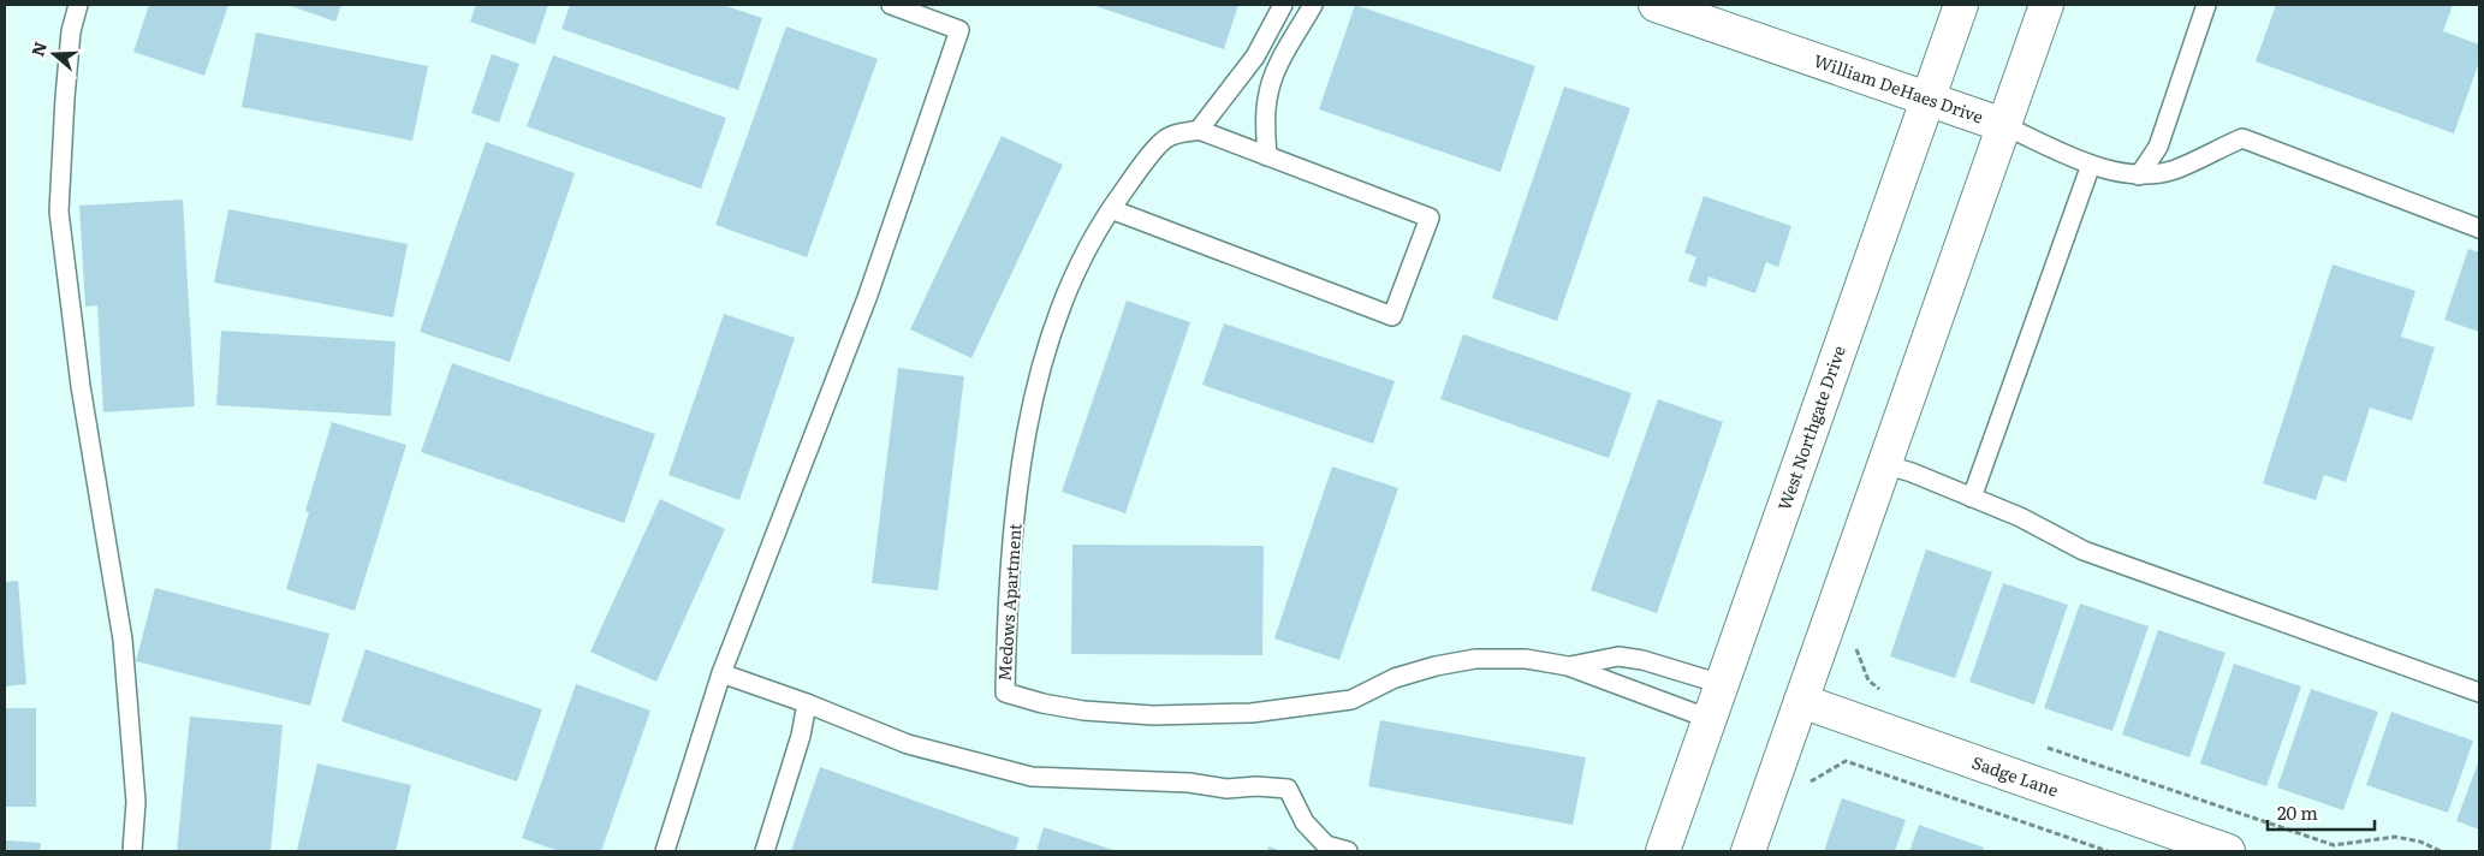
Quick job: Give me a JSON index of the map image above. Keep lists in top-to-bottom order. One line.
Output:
{"streets":{"main road":["William DeHaes Drive","West Northgate Drive","Sadge Lane"],"lane":["Medows Apartment"]},"crossings":[["William DeHaes Drive","West Northgate Drive"],["West Northgate Drive","Medows Apartment"]],"scale_bar":"20 m","north":"left"}
